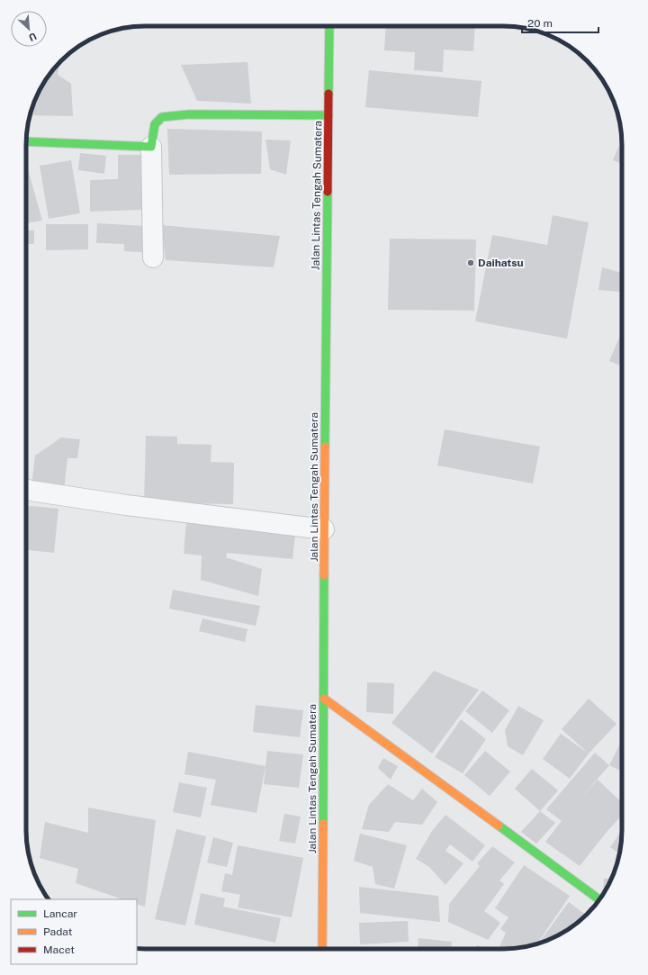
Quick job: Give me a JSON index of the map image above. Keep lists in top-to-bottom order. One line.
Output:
{"streets":{"main road":["Jalan Lintas Tengah Sumatera"]},"places":["Daihatsu"],"legend":["Lancar","Padat","Macet"],"scale_bar":"20 m","north":"bottom right"}
